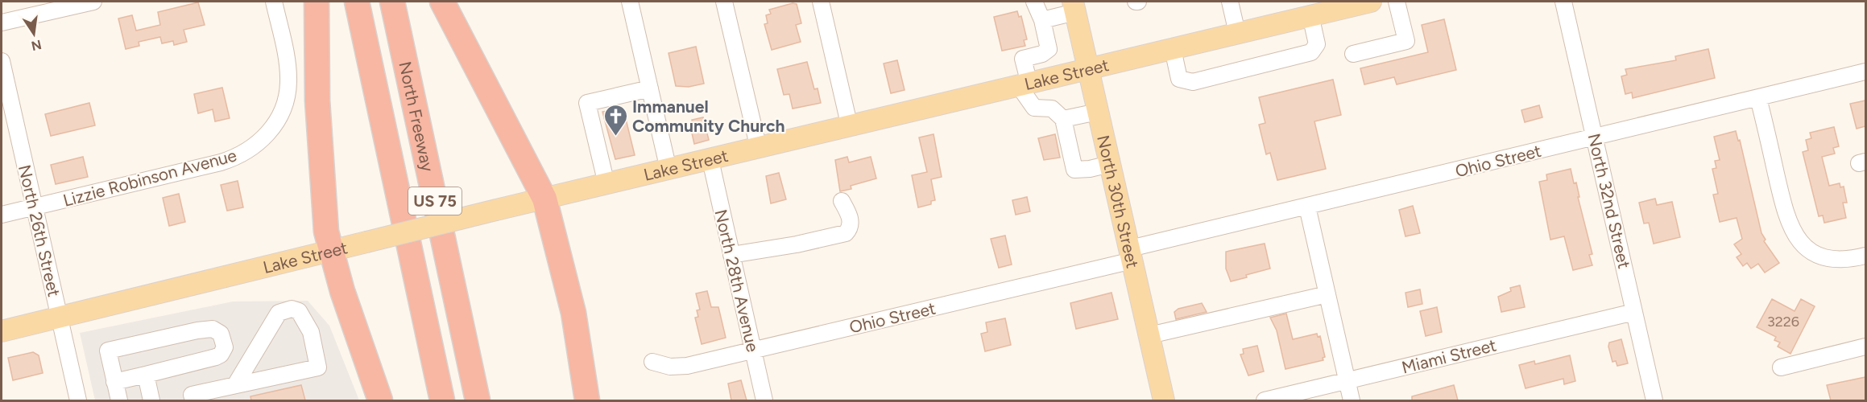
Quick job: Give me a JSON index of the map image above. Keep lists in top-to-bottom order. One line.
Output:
{"streets":{"highway":["North Freeway","US 75"],"main road":["Lake Street","North 30th Street"],"street":["Ohio Street","Lizzie Robinson Avenue","North 32nd Street","North 26th Street","North 28th Avenue","Miami Street"]},"crossings":[["Lake Street","North 30th Street"],["Lake Street","North 26th Street"],["Lake Street","North 28th Avenue"],["Ohio Street","North 30th Street"],["Ohio Street","North 32nd Street"],["Ohio Street","North 28th Avenue"],["Lizzie Robinson Avenue","North 26th Street"],["North 32nd Street","Miami Street"]],"places":{"church":["Immanuel Community Church"]},"house_numbers":["3226"],"north":"bottom"}
